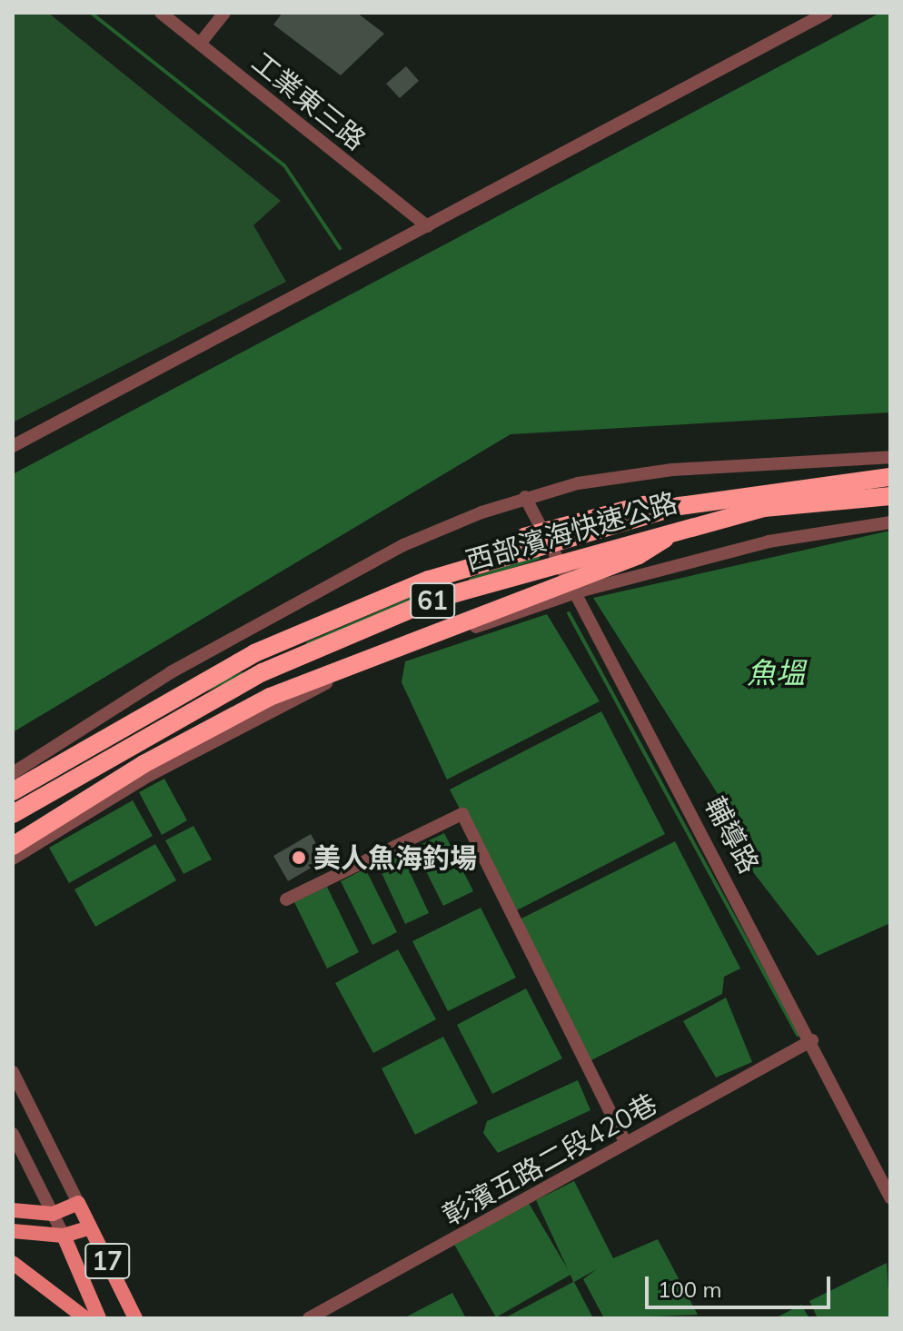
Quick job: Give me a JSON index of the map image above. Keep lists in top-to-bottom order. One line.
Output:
{"streets":{"highway":["西部濱海快速公路","61"],"main road":["17"],"street":["工業東三路","輔導路","彰濱五路二段420巷"]},"crossings":[["輔導路","彰濱五路二段420巷"]],"water":["魚塭"],"places":["美人魚海釣場"],"scale_bar":"100 m"}
